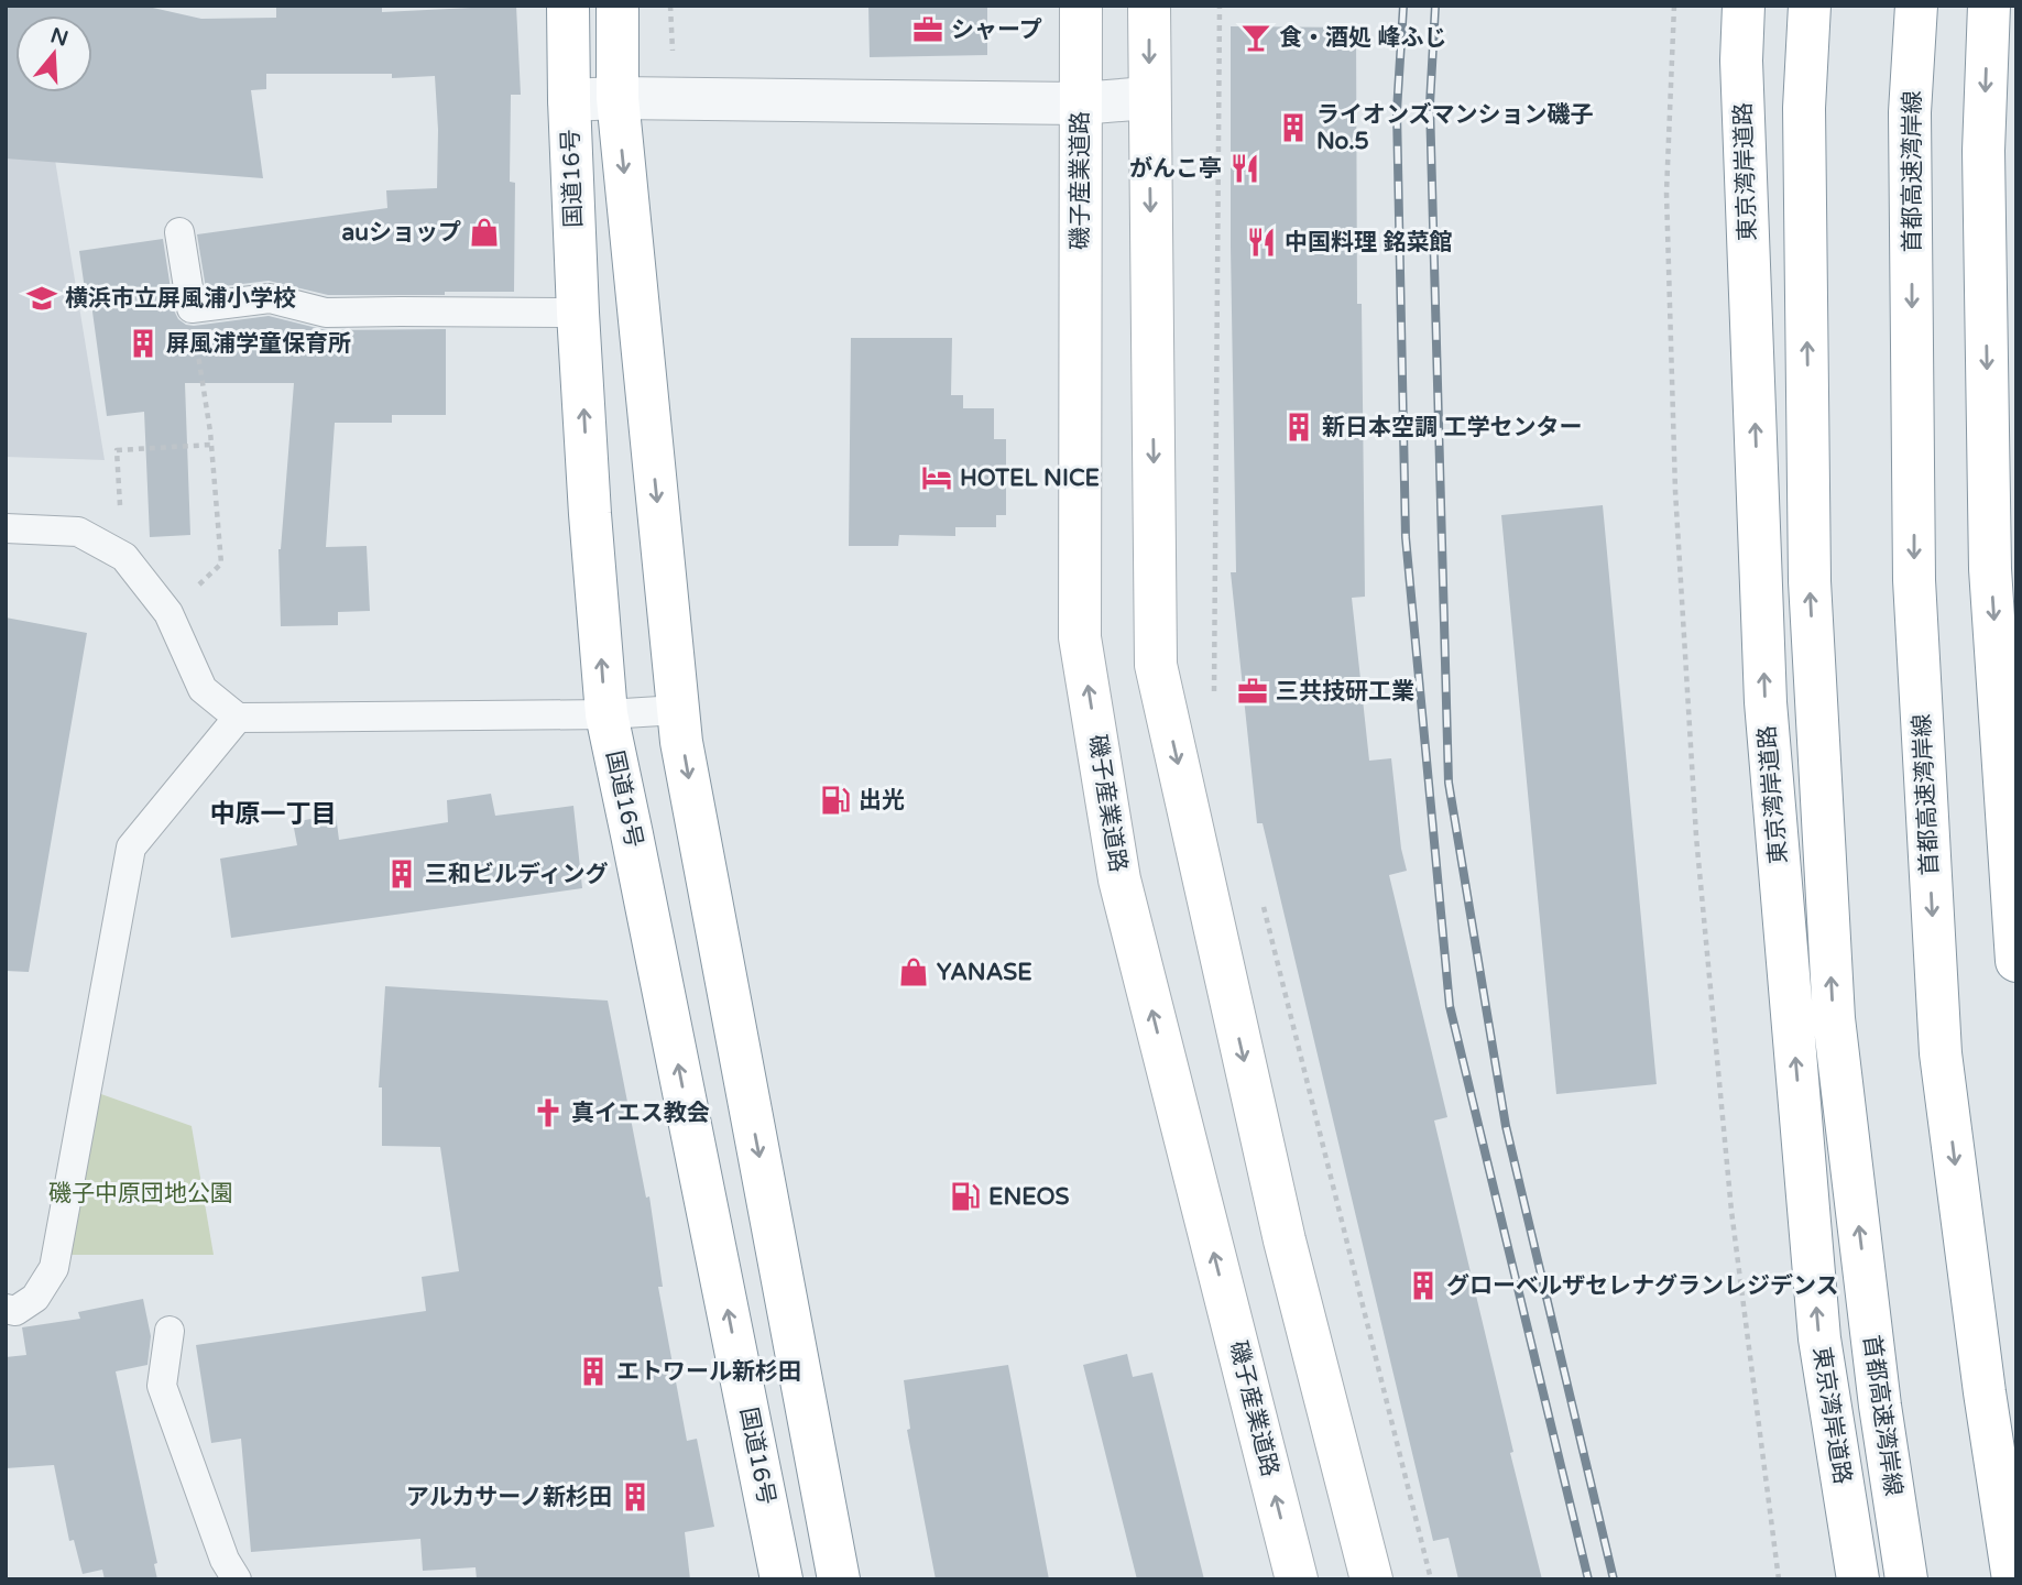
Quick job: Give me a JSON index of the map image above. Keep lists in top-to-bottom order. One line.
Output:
{"streets":{"main road":["東京湾岸道路","首都高速湾岸線","国道16号","磯子産業道路"]},"districts":["中原一丁目"],"parks":["磯子中原団地公園"],"places":{"office":["シャープ","三共技研工業"],"bar":["食・酒処 峰ふじ"],"building":["ライオンズマンション磯子 No.5","屏風浦学童保育所","新日本空調 工学センター","三和ビルディング","グローベルザセレナグランレジデンス","エトワール新杉田","アルカサーノ新杉田"],"restaurant":["がんこ亭","中国料理 銘菜館"],"shop":["auショップ","YANASE"],"school or university":["横浜市立屏風浦小学校"],"hotel":["HOTEL NICE"],"fuel station":["出光","ENEOS"],"church":["真イエス教会"]},"north":"top"}
